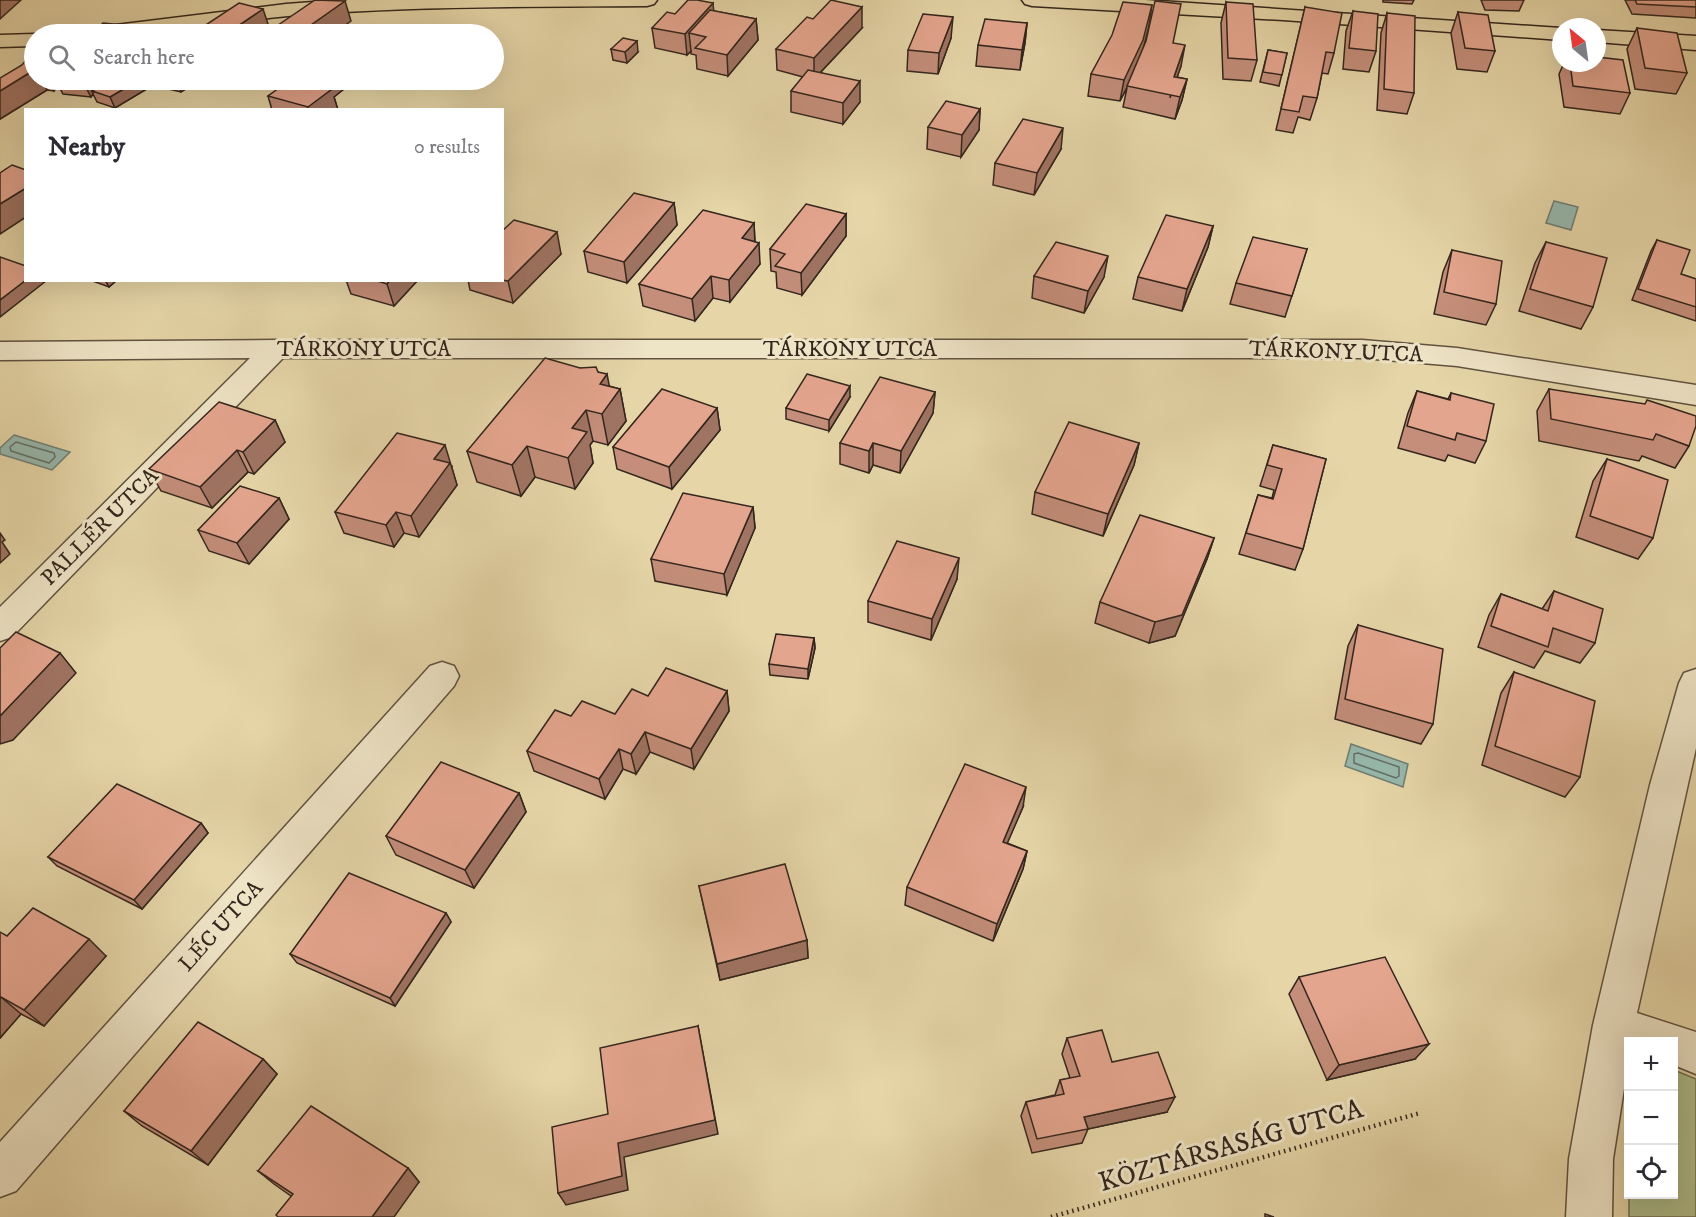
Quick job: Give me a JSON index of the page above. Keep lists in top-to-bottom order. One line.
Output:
{"streets":{"street":["TÁRKONY UTCA","PALLÉR UTCA","LÉC UTCA"],"path":["KÖZTÁRSASÁG UTCA"]},"crossings":[["TÁRKONY UTCA","PALLÉR UTCA"]],"north":"top left","page":{"search":"Search here","heading":["Nearby","0 results"],"map_buttons":["+","−"]}}
